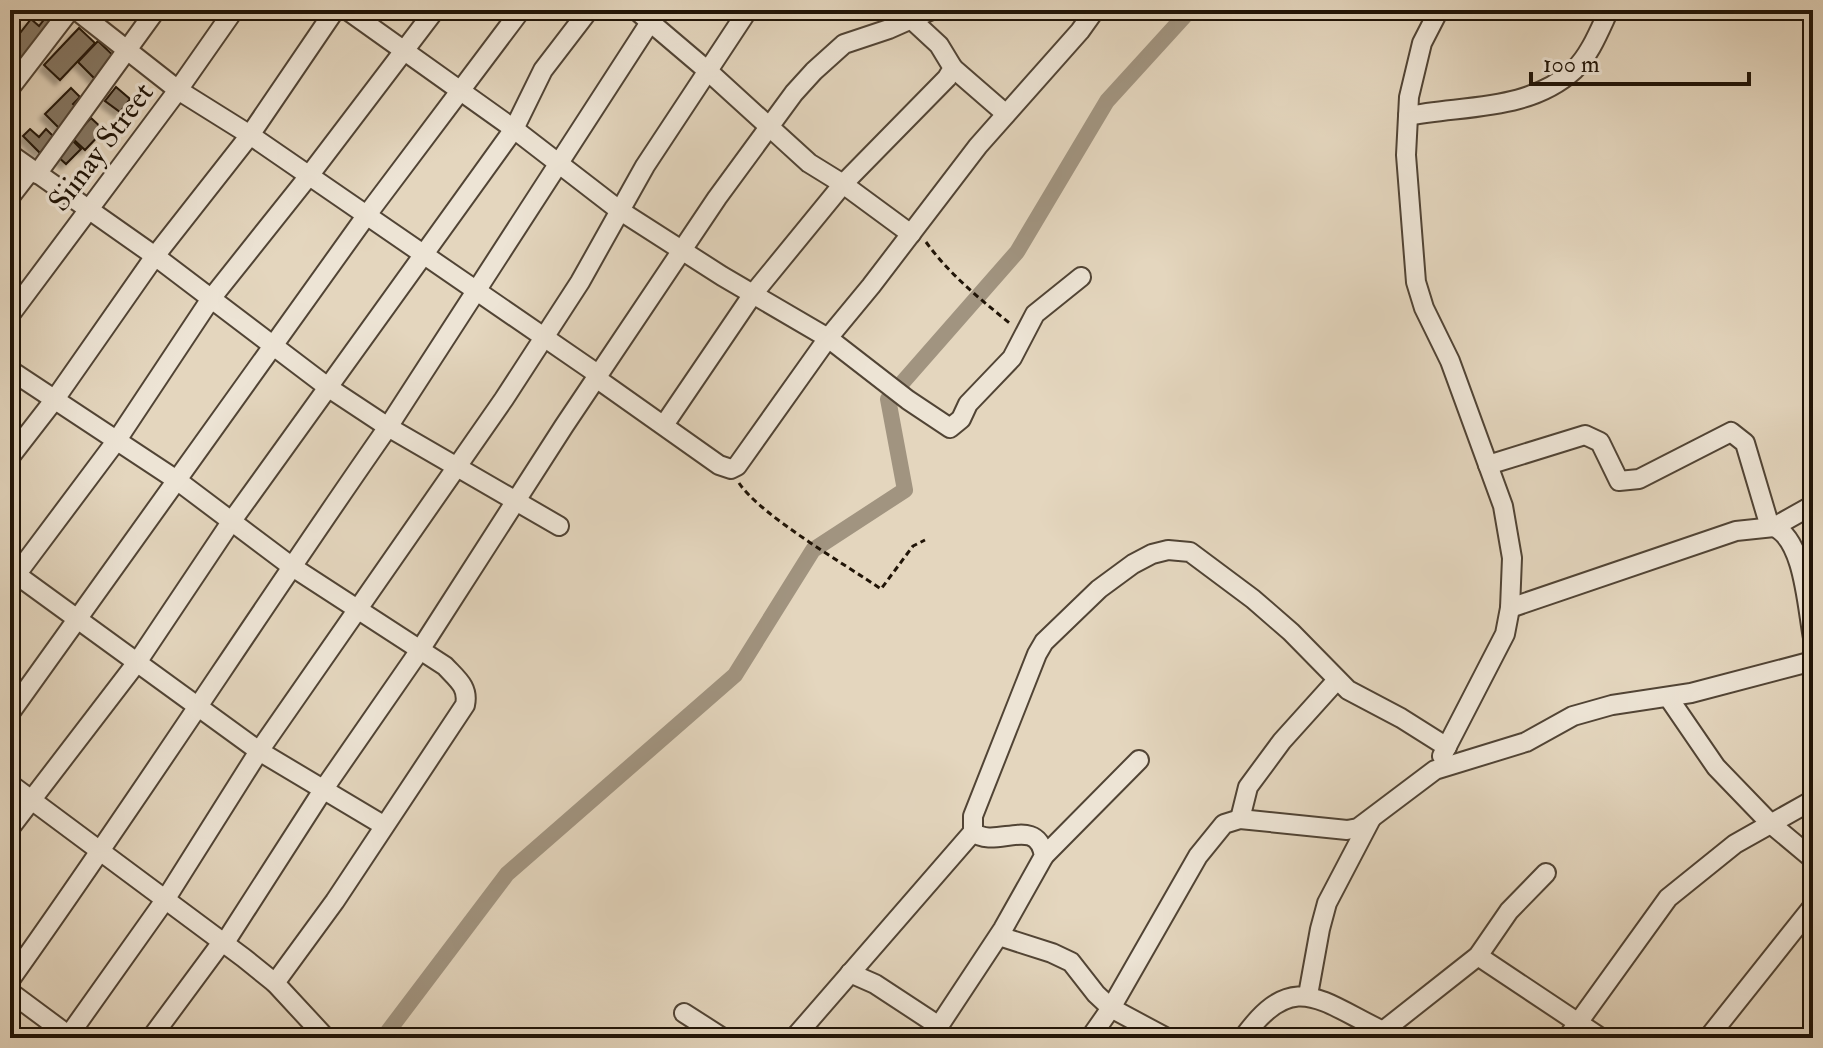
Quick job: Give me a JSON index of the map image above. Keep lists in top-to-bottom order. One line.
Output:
{"streets":{"street":["Siinay Street"]},"scale_bar":"100 m"}
